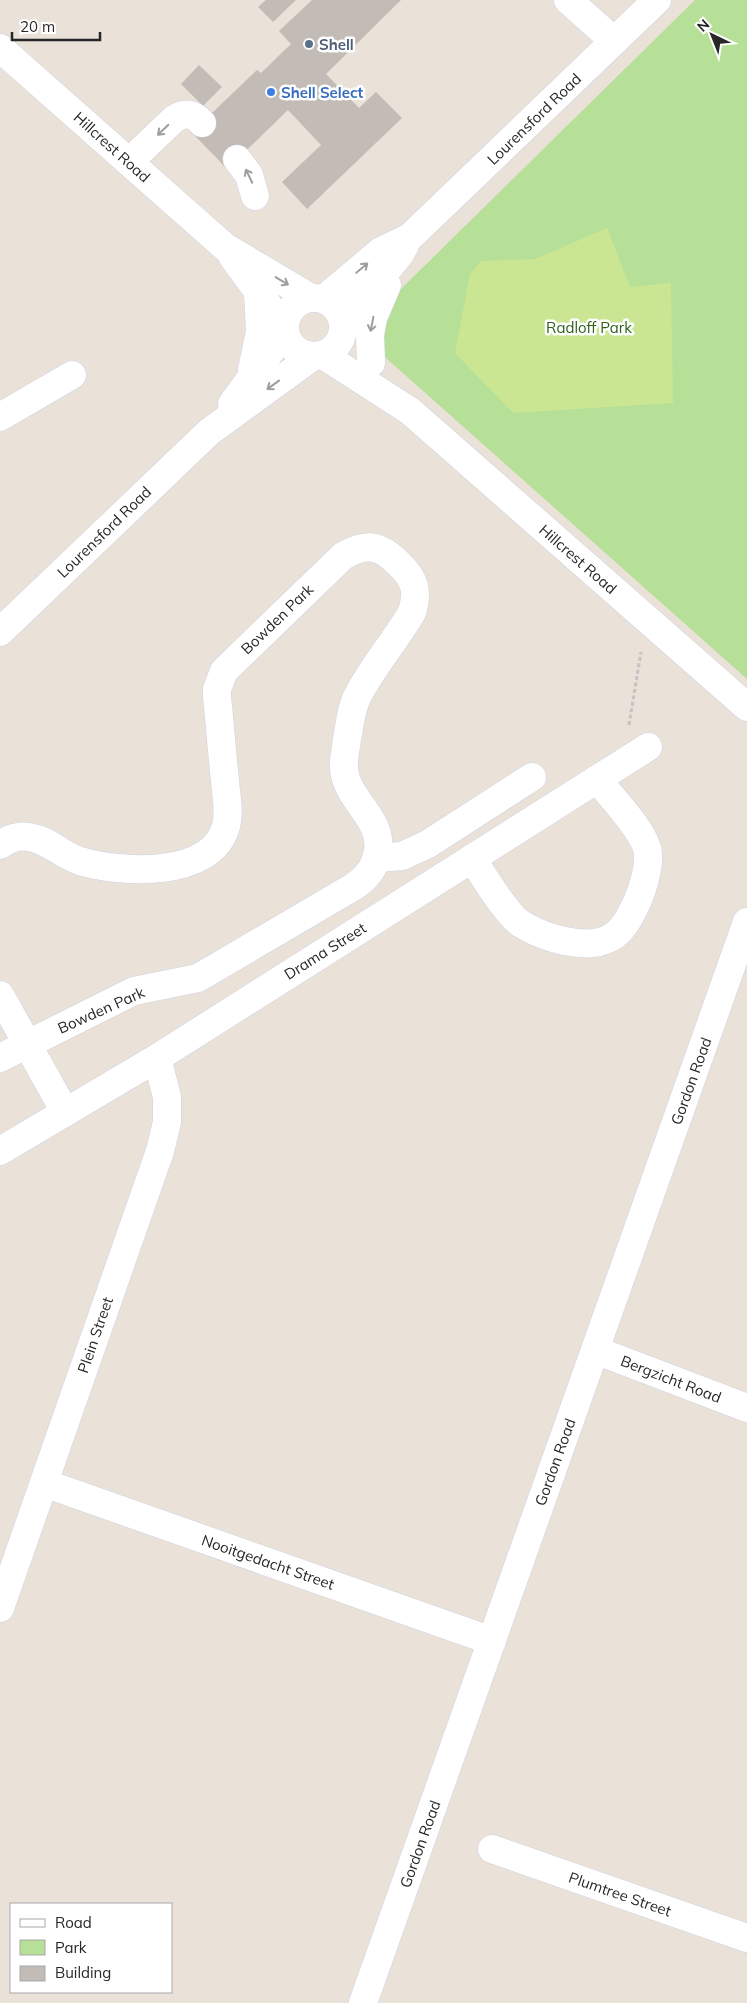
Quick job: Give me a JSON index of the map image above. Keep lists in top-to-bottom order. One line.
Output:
{"streets":{"street":["Lourensford Road","Hillcrest Road","Bowden Park","Drama Street","Gordon Road","Plein Street","Bergzicht Road","Nooitgedacht Street","Plumtree Street"]},"crossings":[["Lourensford Road","Hillcrest Road"],["Drama Street","Plein Street"],["Gordon Road","Bergzicht Road"],["Gordon Road","Nooitgedacht Street"],["Plein Street","Nooitgedacht Street"]],"parks":["Radloff Park"],"places":["Shell","Shell Select"],"legend":["Road","Park","Building"],"scale_bar":"20 m","north":"top left"}
